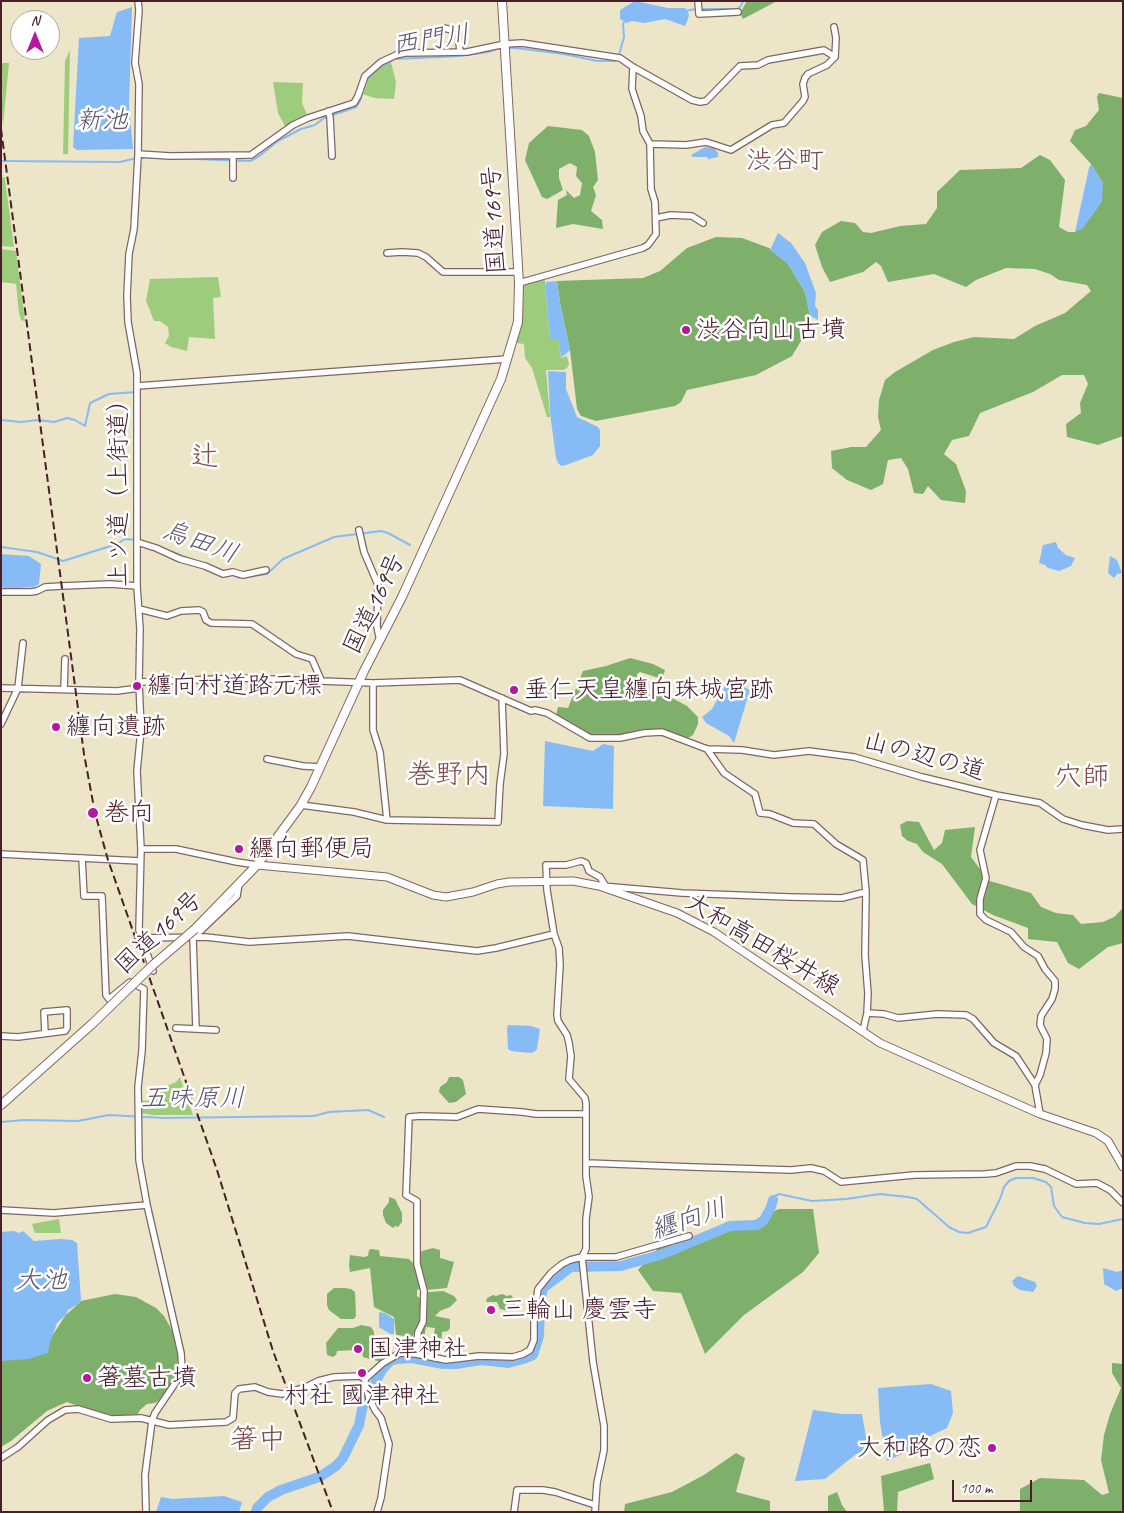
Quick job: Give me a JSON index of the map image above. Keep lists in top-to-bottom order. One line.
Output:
{"streets":{"highway":["国道169号"],"main road":["大和高田桜井線"],"street":["上ツ道（上街道）","山の辺の道"]},"crossings":[["国道169号","大和高田桜井線"],["山の辺の道","大和高田桜井線"]],"districts":["渋谷町","辻","巻野内","穴師","箸中"],"water":["西門川","新池","烏田川","五味原川","纒向川","大池"],"places":["渋谷向山古墳","纏向村道路元標","垂仁天皇纏向珠城宮跡","纏向遺跡","巻向","纒向郵便局","三輪山 慶雲寺","国津神社","村社 國津神社","箸墓古墳","大和路の恋"],"scale_bar":"100 m","north":"top"}
